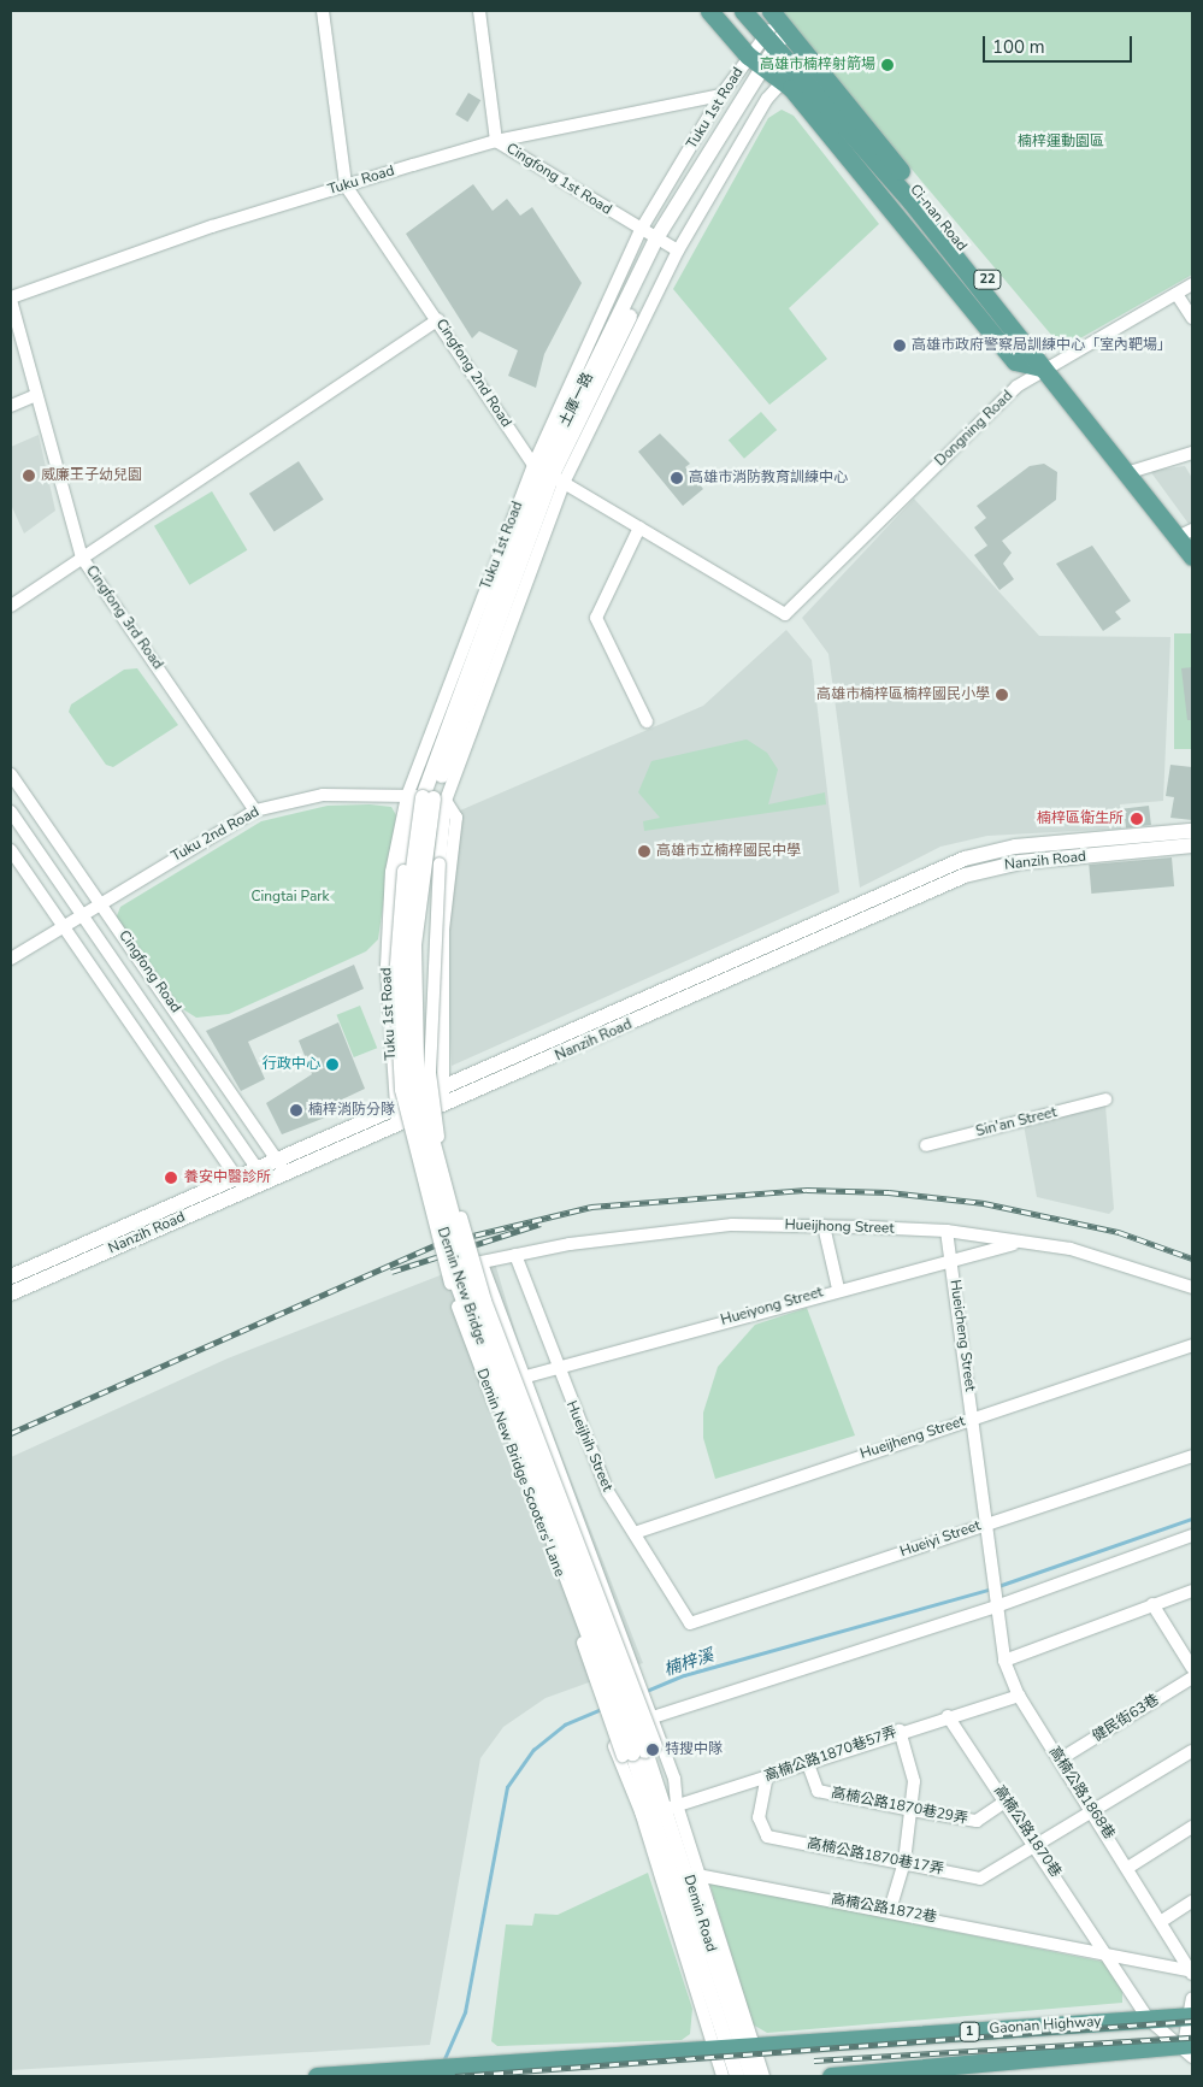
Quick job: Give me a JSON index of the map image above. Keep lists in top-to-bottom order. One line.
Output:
{"streets":{"main road":["Ci-nan Road","22","Gaonan Highway","1"],"street":["Tuku 1st Road","Cingfong 1st Road","Tuku Road","Cingfong 2nd Road","土庫一路","Dongning Road","Cingfong 3rd Road","Tuku 2nd Road","Nanzih Road","Cingfong Road","Sin'an Street","Hueijhong Street","Demin New Bridge","Hueiyong Street","Hueicheng Street","Hueijheng Street","Hueijhih Street","Demin New Bridge Scooters' Lane","Hueiyi Street","健民街63巷","高楠公路1870巷57弄","高楠公路1868巷","高楠公路1870巷29弄","高楠公路1870巷","高楠公路1870巷17弄","高楠公路1872巷","Demin Road"]},"crossings":[["Tuku 1st Road","Cingfong 1st Road"],["Tuku 1st Road","Tuku Road"],["Tuku 1st Road","Ci-nan Road"],["Tuku 1st Road","Cingfong 2nd Road"],["Tuku 1st Road","土庫一路"],["Tuku 1st Road","Tuku 2nd Road"],["Tuku 1st Road","Nanzih Road"],["Tuku 1st Road","Demin New Bridge"],["Tuku 1st Road","Demin New Bridge Scooters' Lane"],["Cingfong 1st Road","Tuku Road"],["Cingfong 1st Road","土庫一路"],["Tuku Road","Cingfong 2nd Road"],["Tuku Road","Cingfong 3rd Road"],["Ci-nan Road","土庫一路"],["Ci-nan Road","Dongning Road"],["Cingfong 2nd Road","土庫一路"],["Cingfong 2nd Road","Dongning Road"],["土庫一路","Tuku 2nd Road"],["土庫一路","Demin New Bridge"],["土庫一路","Demin New Bridge Scooters' Lane"],["Cingfong 3rd Road","Tuku 2nd Road"],["Tuku 2nd Road","Cingfong Road"],["Tuku 2nd Road","Demin New Bridge"],["Tuku 2nd Road","Demin New Bridge Scooters' Lane"],["Nanzih Road","Cingfong Road"],["Hueijhong Street","Hueiyong Street"],["Hueijhong Street","Hueicheng Street"],["Hueijhong Street","Hueijhih Street"],["Demin New Bridge","Demin New Bridge Scooters' Lane"],["Demin New Bridge","Demin Road"],["Hueiyong Street","Hueicheng Street"],["Hueiyong Street","Hueijhih Street"],["Hueicheng Street","Hueijheng Street"],["Hueicheng Street","Hueiyi Street"],["Hueicheng Street","高楠公路1868巷"],["Hueijheng Street","Hueijhih Street"],["Hueijhih Street","Hueiyi Street"],["Demin New Bridge Scooters' Lane","Demin Road"],["健民街63巷","高楠公路1868巷"],["高楠公路1870巷57弄","高楠公路1868巷"],["高楠公路1870巷57弄","高楠公路1870巷29弄"],["高楠公路1870巷57弄","高楠公路1870巷"],["高楠公路1870巷57弄","高楠公路1870巷17弄"],["高楠公路1870巷57弄","Demin Road"],["高楠公路1868巷","高楠公路1870巷17弄"],["高楠公路1868巷","高楠公路1872巷"],["高楠公路1870巷29弄","高楠公路1870巷"],["高楠公路1870巷","高楠公路1870巷17弄"],["高楠公路1870巷","高楠公路1872巷"],["高楠公路1870巷","Gaonan Highway"],["高楠公路1872巷","Demin Road"],["Demin Road","Gaonan Highway"]],"water":["楠梓溪"],"parks":["楠梓運動園區","Cingtai Park"],"places":["高雄市楠梓射箭場","高雄市政府警察局訓練中心「室內靶場」","威廉王子幼兒園","高雄市消防教育訓練中心","高雄市楠梓區楠梓國民小學","楠梓區衛生所","高雄市立楠梓國民中學","行政中心","楠梓消防分隊","養安中醫診所","特搜中隊"],"scale_bar":"100 m"}
